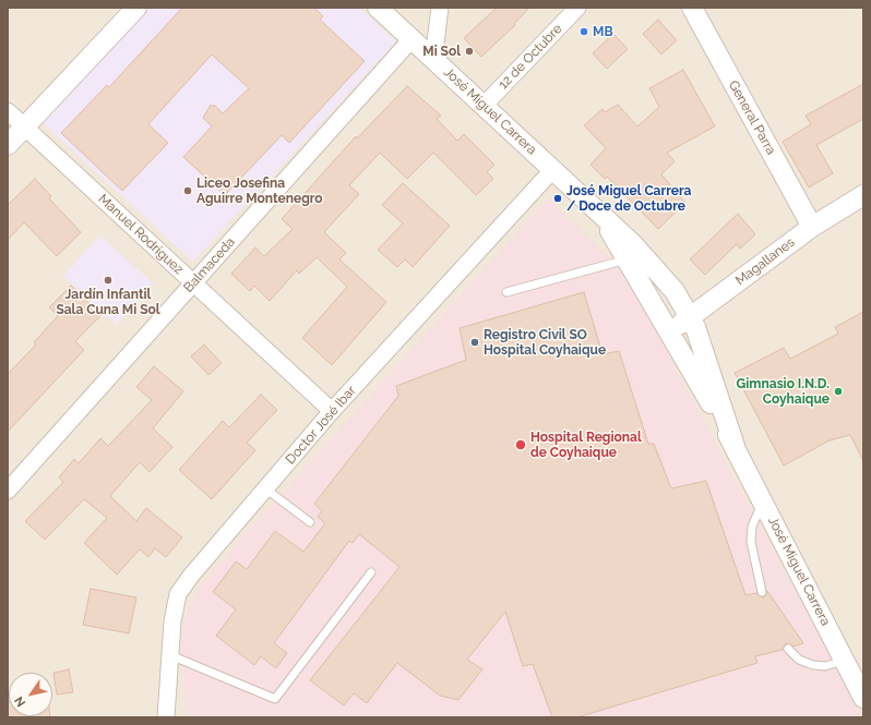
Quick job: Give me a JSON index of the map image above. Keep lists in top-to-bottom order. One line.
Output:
{"streets":{"street":["12 de Octubre","José Miguel Carrera","General Parra","Manuel Rodríguez","Magallanes","Balmaceda","Doctor José Ibar"]},"crossings":[["12 de Octubre","José Miguel Carrera"],["José Miguel Carrera","Magallanes"],["José Miguel Carrera","Balmaceda"],["José Miguel Carrera","Doctor José Ibar"],["General Parra","Magallanes"],["Manuel Rodríguez","Balmaceda"],["Manuel Rodríguez","Doctor José Ibar"]],"places":["MB","Mi Sol","Liceo Josefina Aguirre Montenegro","José Miguel Carrera / Doce de Octubre","Jardín Infantil Sala Cuna Mi Sol","Registro Civil SO Hospital Coyhaique","Gimnasio I.N.D. Coyhaique","Hospital Regional de Coyhaique"],"north":"bottom left"}
